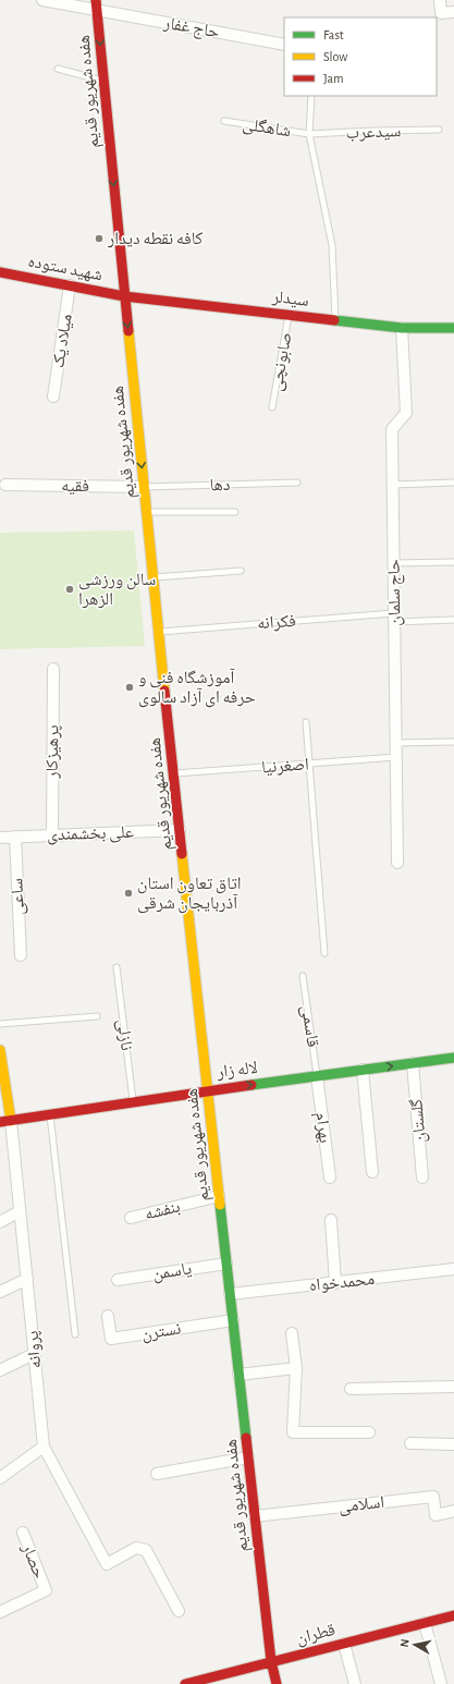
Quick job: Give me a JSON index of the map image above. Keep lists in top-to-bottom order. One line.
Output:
{"streets":{"main road":["هفده شهریور قدیم","شهید ستوده","سیدلر","لاله زار","قطران"],"street":["حاج غفار","میلاد یک","فقیه","حاج سلمان","پرهیزکار","علی بخشمندی","ساعی","گلستان","بهرام","بنفشه","یاسمن","محمدخواه","نسترن","پروانه","اسلامی","حصار"],"lane":["شاهگلی","سیدعرب","صابونچی","دها","فکرانه","اصغرنیا","قاسمی","نازلی"]},"crossings":[["حاج غفار","هفده شهریور قدیم"],["هفده شهریور قدیم","شهید ستوده"],["هفده شهریور قدیم","سیدلر"],["هفده شهریور قدیم","دها"],["هفده شهریور قدیم","فقیه"],["هفده شهریور قدیم","فکرانه"],["هفده شهریور قدیم","اصغرنیا"],["هفده شهریور قدیم","علی بخشمندی"],["هفده شهریور قدیم","لاله زار"],["هفده شهریور قدیم","بنفشه"],["هفده شهریور قدیم","یاسمن"],["هفده شهریور قدیم","محمدخواه"],["هفده شهریور قدیم","نسترن"],["هفده شهریور قدیم","اسلامی"],["هفده شهریور قدیم","قطران"],["شاهگلی","سیدعرب"],["شهید ستوده","سیدلر"],["شهید ستوده","میلاد یک"],["سیدلر","صابونچی"],["سیدلر","حاج سلمان"],["دها","فقیه"],["حاج سلمان","فکرانه"],["حاج سلمان","اصغرنیا"],["پرهیزکار","علی بخشمندی"],["علی بخشمندی","ساعی"],["قاسمی","لاله زار"],["قاسمی","بهرام"],["نازلی","لاله زار"],["لاله زار","گلستان"],["لاله زار","بهرام"],["لاله زار","پروانه"]],"one_way":["لاله زار"],"places":["کافه نقطه دیدار","سالن ورزشی الزهرا","آموزشگاه فنی و حرفه ای آزاد سالوی","اتاق تعاون استان آذربایجان شرقی"],"legend":["Fast","Slow","Jam"],"north":"left"}
